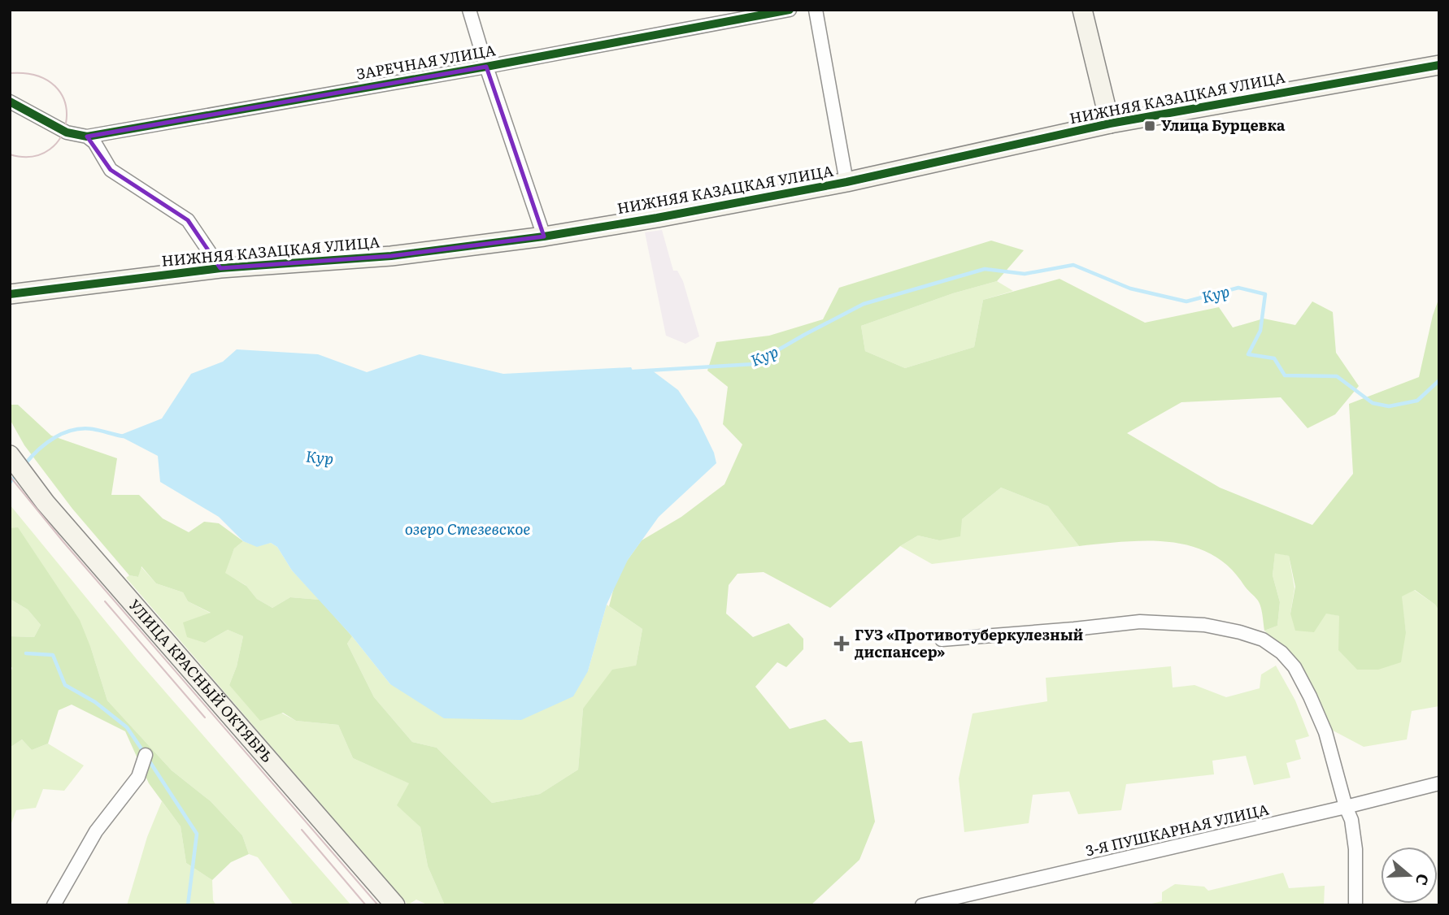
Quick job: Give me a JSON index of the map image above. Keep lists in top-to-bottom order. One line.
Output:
{"streets":{"street":["ЗАРЕЧНАЯ УЛИЦА","НИЖНЯЯ КАЗАЦКАЯ УЛИЦА","УЛИЦА КРАСНЫЙ ОКТЯБРЬ","3-Я ПУШКАРНАЯ УЛИЦА"]},"water":["Кур","озеро Стезевское"],"places":{"transit":["Улица Бурцевка"],"health":["ГУЗ «Противотуберкулезный диспансер»"]},"north":"right"}
